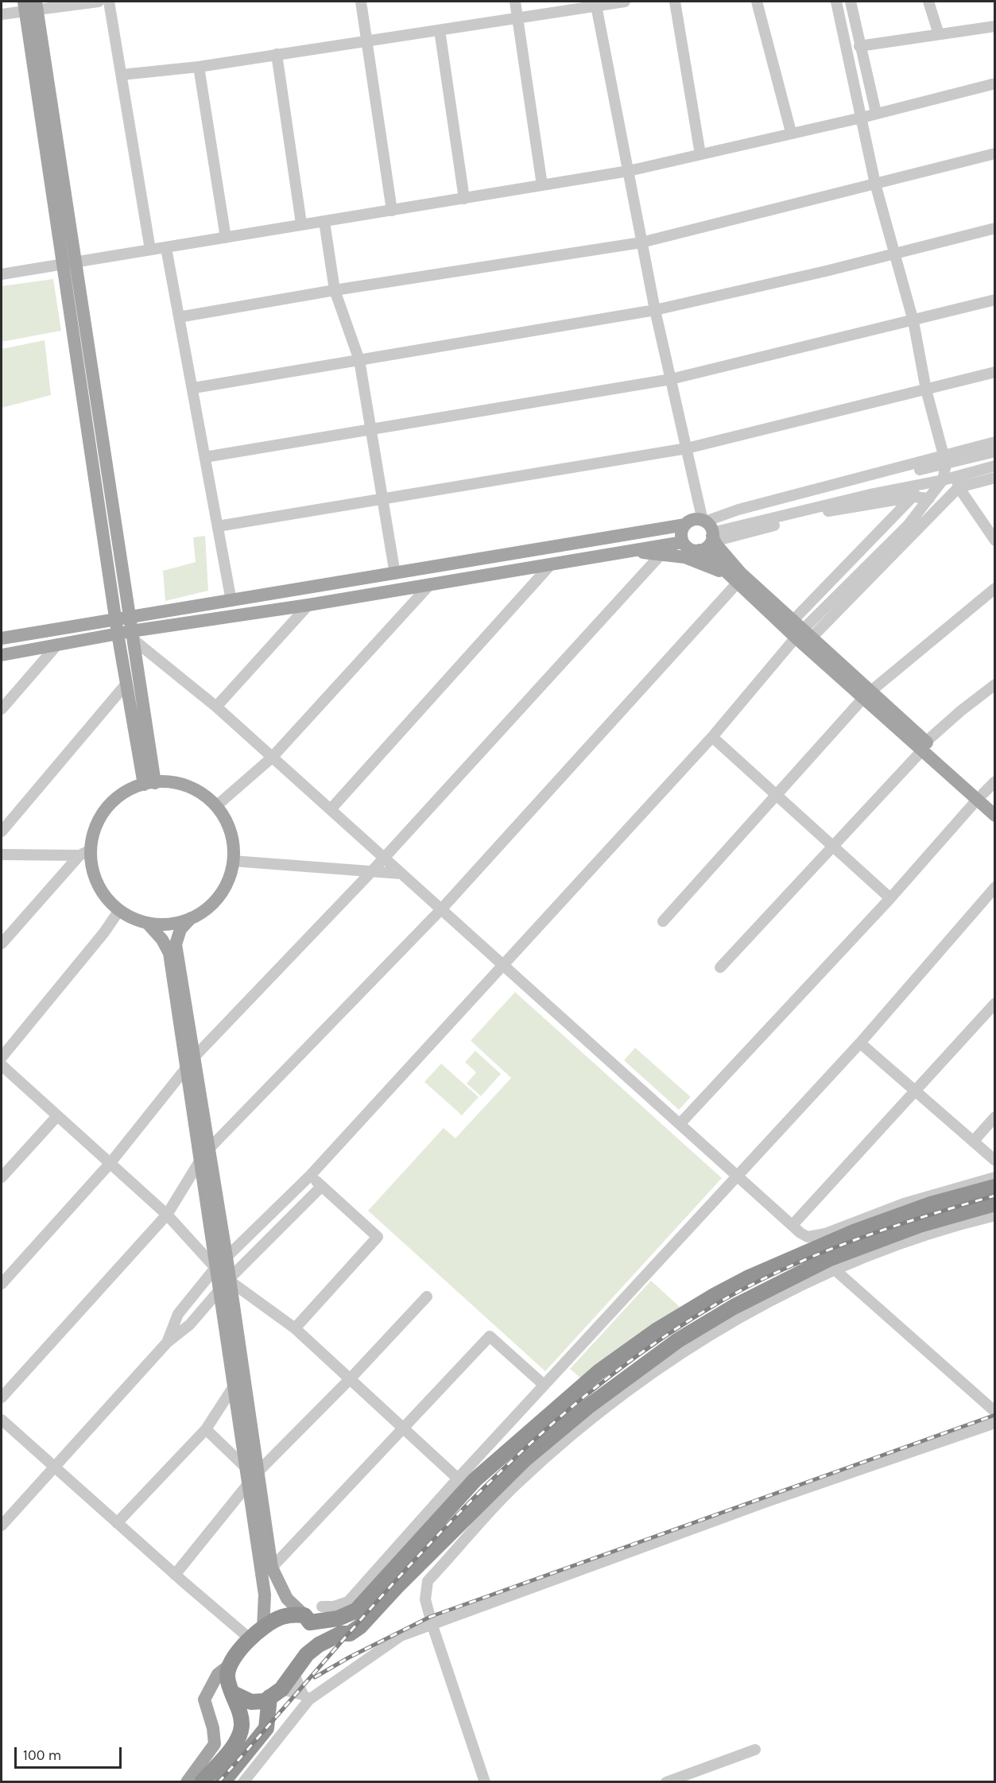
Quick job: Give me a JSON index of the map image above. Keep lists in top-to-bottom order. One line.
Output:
{"scale_bar":"100 m"}
